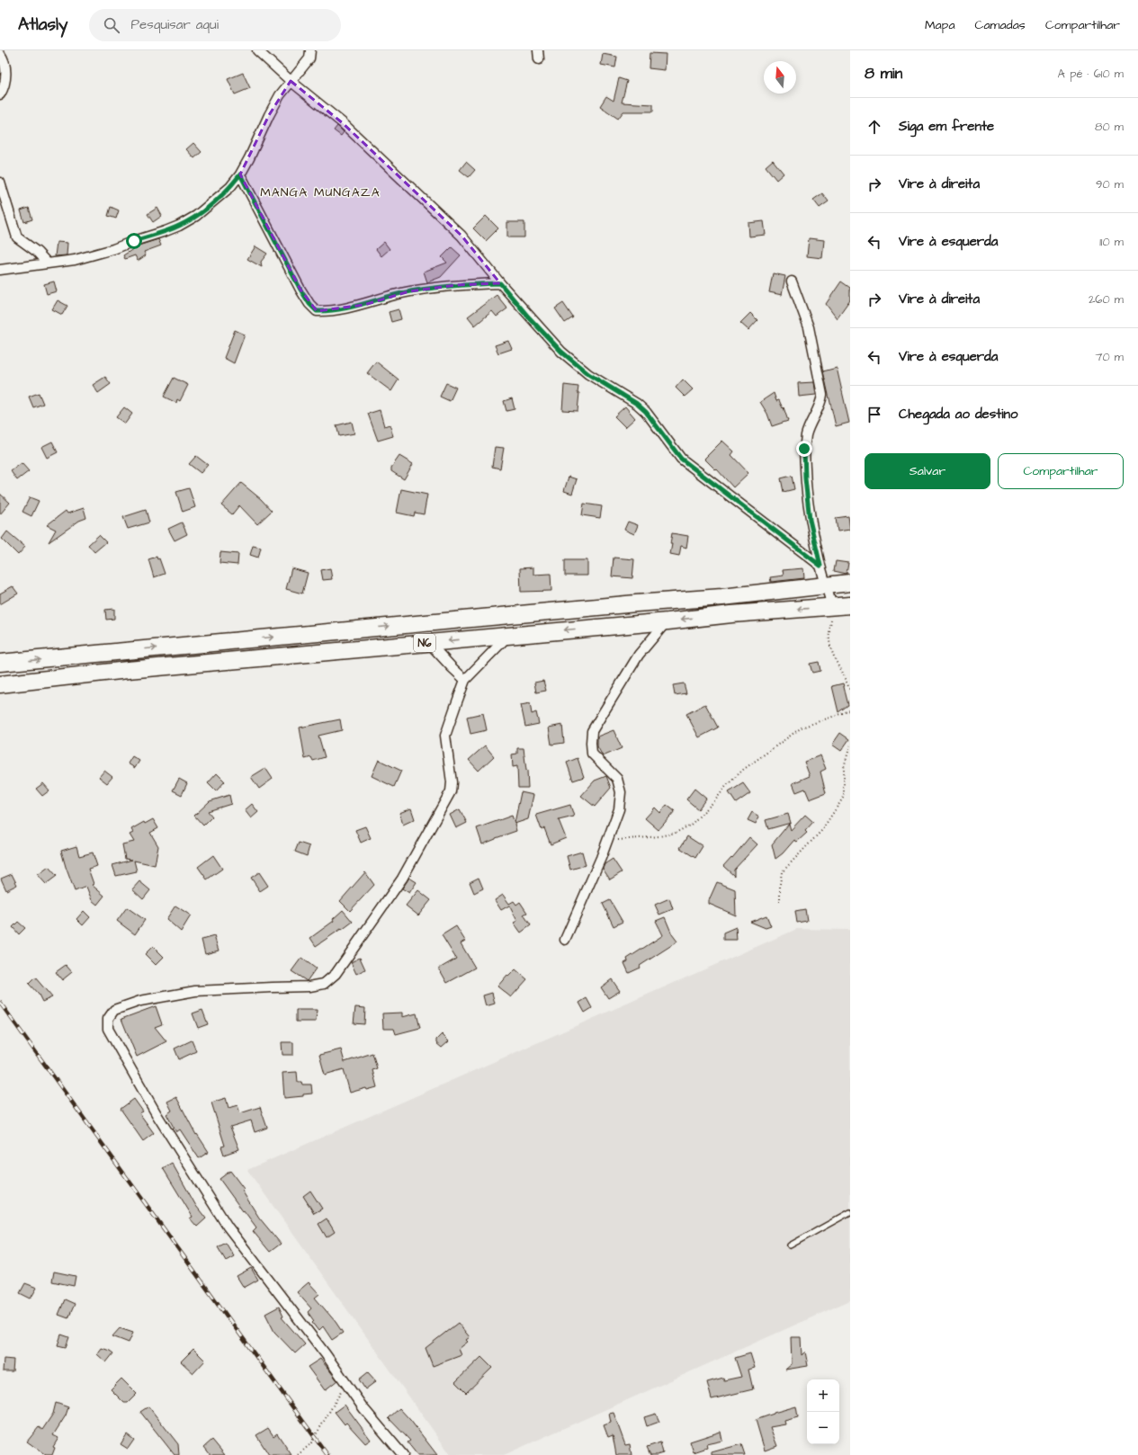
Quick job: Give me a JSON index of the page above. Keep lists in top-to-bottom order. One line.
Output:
{"streets":{"highway":["N6"]},"districts":["MANGA MUNGAZA"],"north":"top","page":{"header":"Atlasly","search":"Pesquisar aqui","nav":["Mapa","Camadas","Compartilhar"],"heading":["8 min","A pé · 610 m"],"list":[["Siga em frente","80 m"],["Vire à direita","90 m"],["Vire à esquerda","110 m"],["Vire à direita","260 m"],["Vire à esquerda","70 m"],"Chegada ao destino"],"buttons":["Salvar","Compartilhar"],"map_buttons":["+","−"]}}
